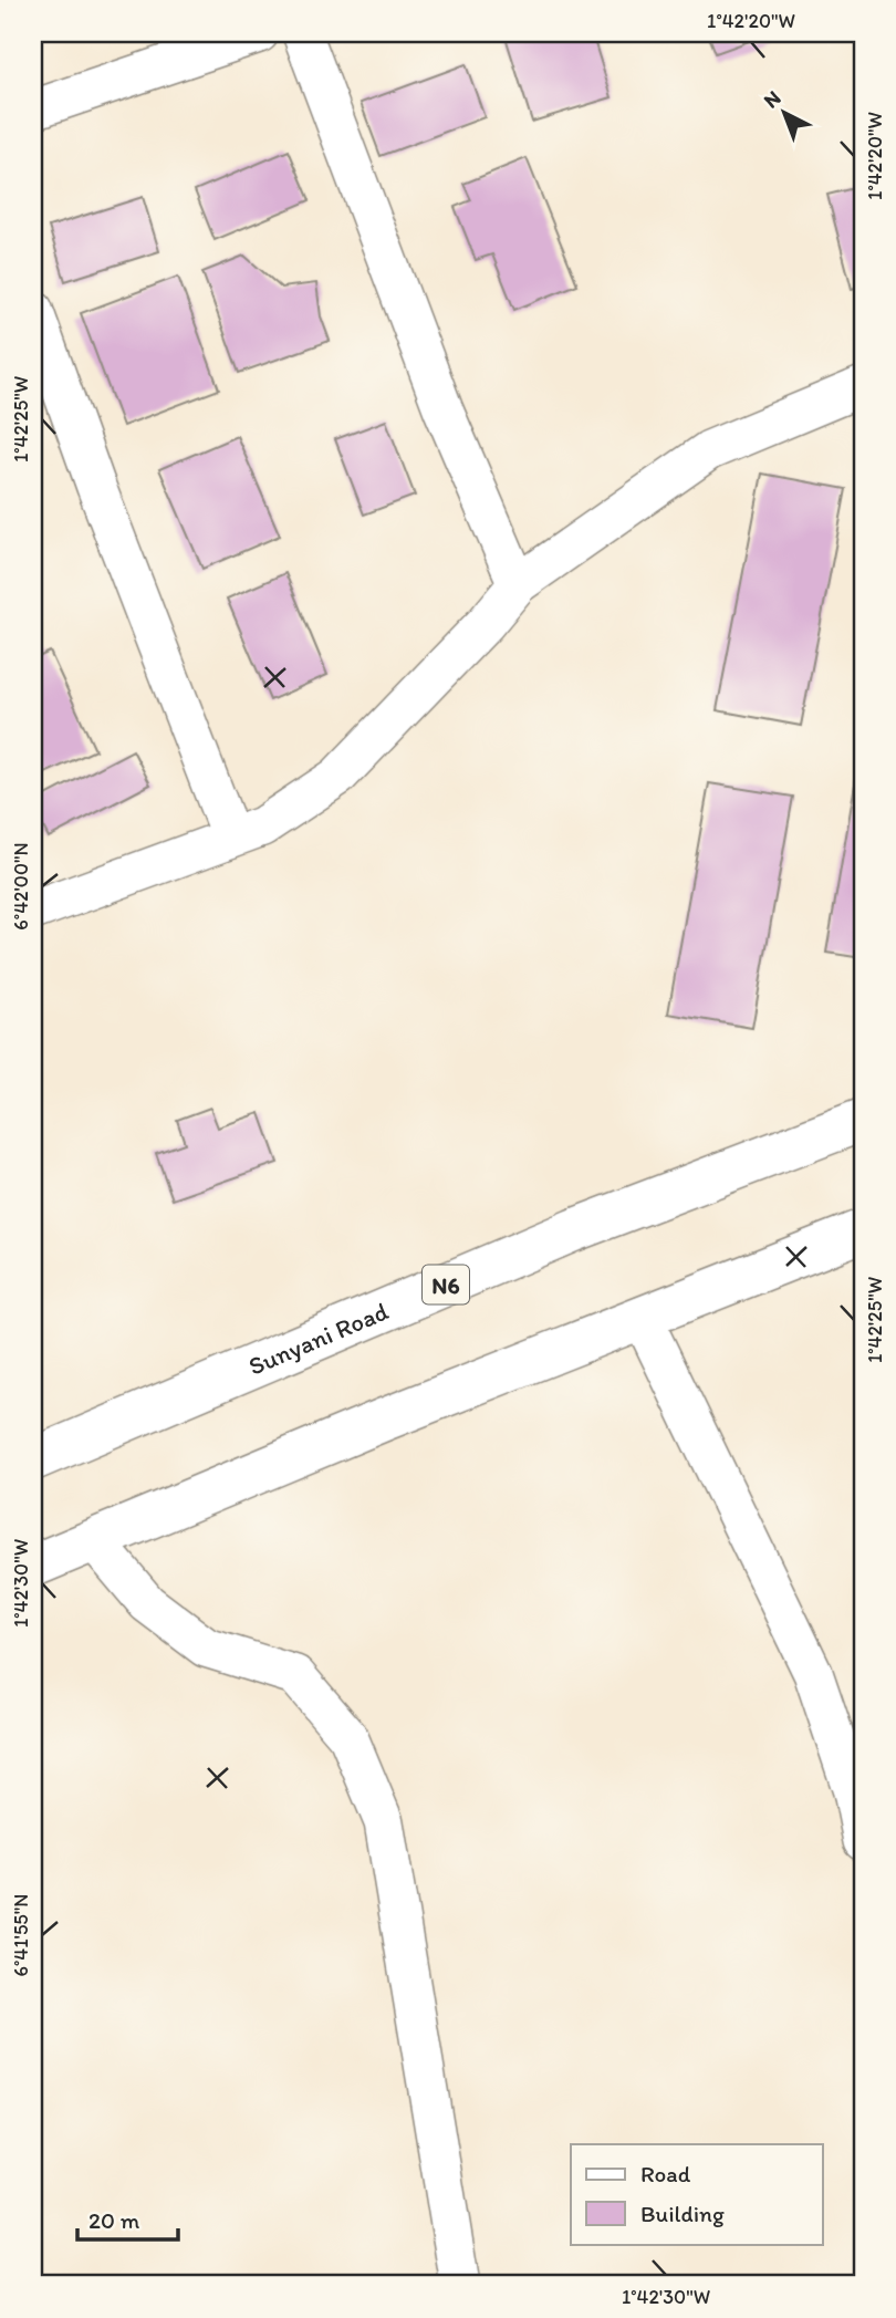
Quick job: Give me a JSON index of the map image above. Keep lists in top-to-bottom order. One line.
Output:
{"streets":{"main road":["N6","Sunyani Road"]},"legend":["Road","Building"],"scale_bar":"20 m","north":"top left","coordinates":["1°42'20\"W","1°42'25\"W","6°42'00\"N","1°42'30\"W","6°41'55\"N"]}
